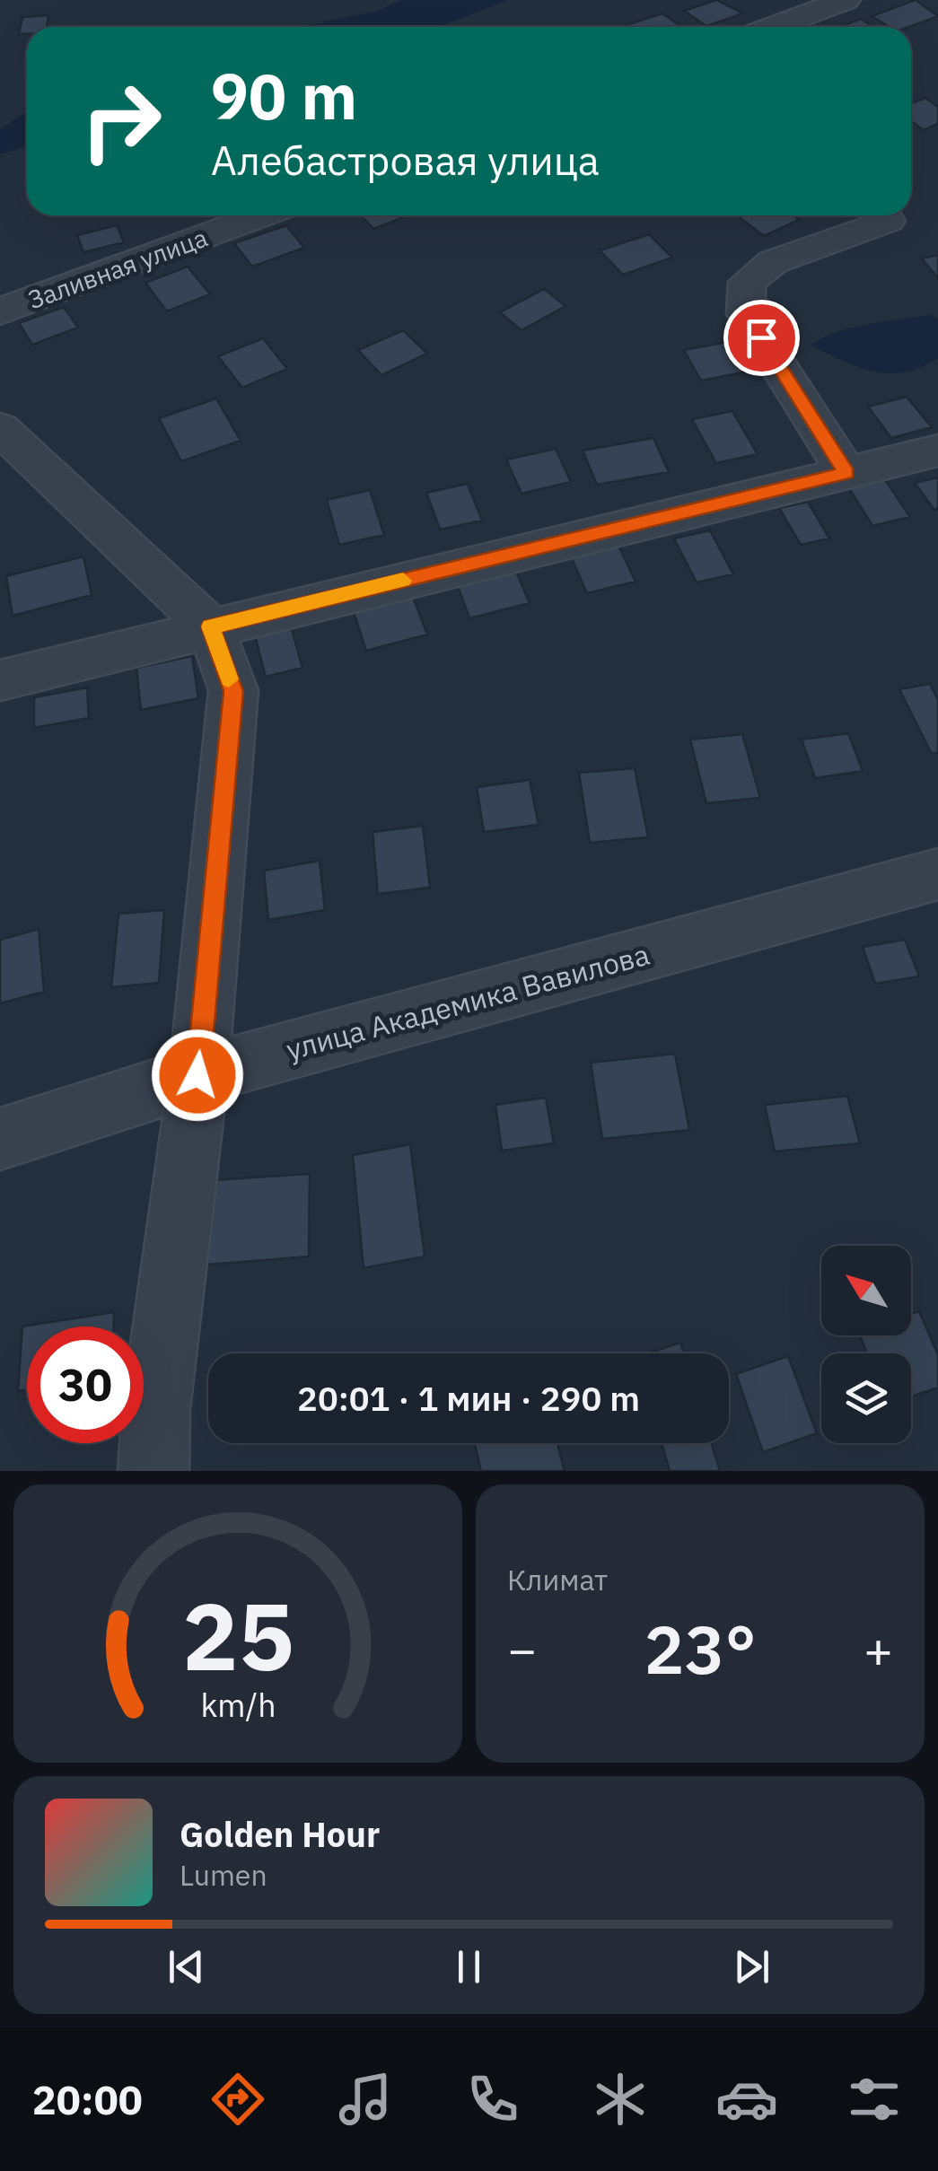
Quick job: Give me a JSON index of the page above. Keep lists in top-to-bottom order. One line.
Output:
{"streets":{"street":["Заливная улица","улица Академика Вавилова"]},"north":"top left","page":{"turn":["90 m","Алебастровая улица"],"limit":"30","trip":"20:01 · 1 мин · 290 m","tile":"Климат","heat":["−","23°","+"],"song":["Golden Hour","Lumen"],"tabs":"20:00","gauge":["25","km/h"]}}
